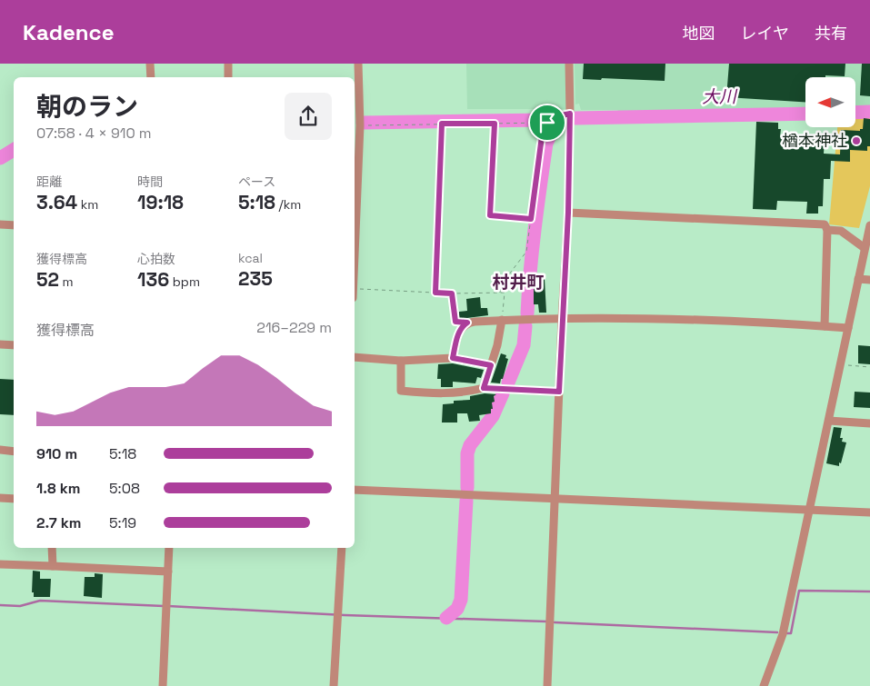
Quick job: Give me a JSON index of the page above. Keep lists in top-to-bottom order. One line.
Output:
{"districts":["村井町"],"water":["大川"],"places":["楢本神社"],"north":"left","page":{"header":"Kadence","nav":["地図","レイヤ","共有"],"heading":["朝のラン","07:58 · 4 × 910 m"],"stats":[["距離","3.64 km"],["時間","19:18"],["ペース","5:18 /km"],["獲得標高","52 m"],["心拍数","136 bpm"],["kcal","235"]],"chart":["獲得標高","216–229 m"],"list":[{"name":"910 m","note":"5:18"},{"name":"1.8 km","note":"5:08"},{"name":"2.7 km","note":"5:19"}]}}
